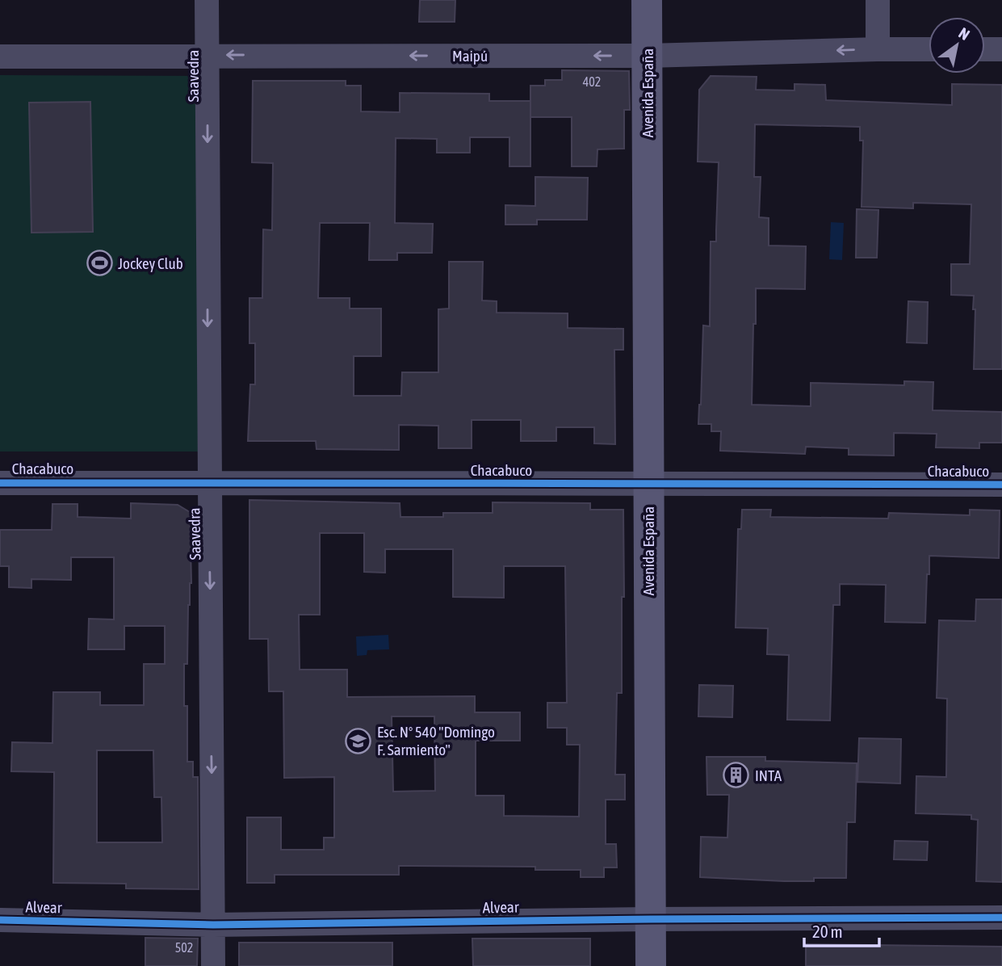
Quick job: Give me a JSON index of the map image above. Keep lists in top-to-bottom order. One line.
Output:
{"streets":{"main road":["Avenida España"],"street":["Maipú","Saavedra","Chacabuco","Alvear"]},"crossings":[["Maipú","Saavedra"],["Maipú","Avenida España"],["Saavedra","Chacabuco"],["Saavedra","Alvear"],["Avenida España","Chacabuco"],["Avenida España","Alvear"]],"one_way":["Maipú","Saavedra"],"places":{"sports":["Jockey Club"],"school or university":["Esc. N° 540 \"Domingo F. Sarmiento\""],"building":["INTA"]},"house_numbers":["402","502"],"scale_bar":"20 m","north":"top right"}
